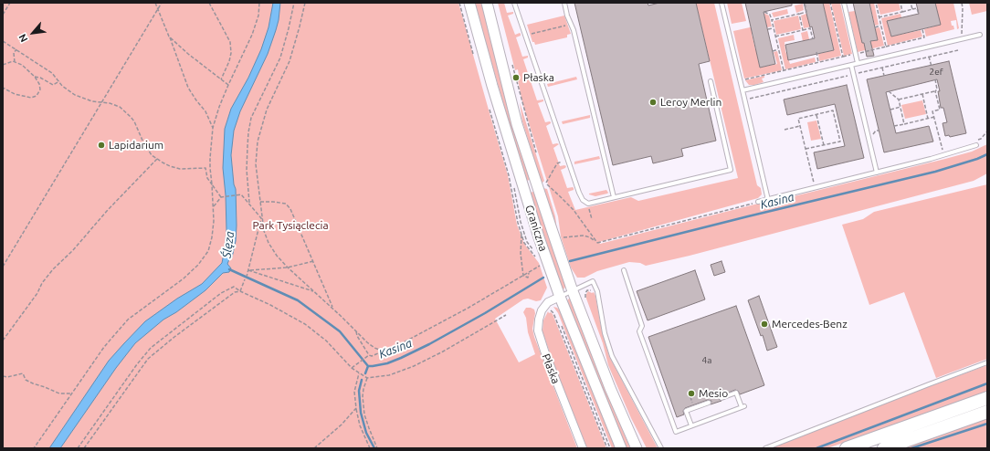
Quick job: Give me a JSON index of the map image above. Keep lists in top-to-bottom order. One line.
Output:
{"streets":{"main road":["Graniczna"],"street":["Płaska"]},"crossings":[["Graniczna","Płaska"]],"water":["Kasina","Ślęza"],"parks":["Park Tysiąclecia"],"places":["Płaska","Leroy Merlin","Lapidarium","Mercedes-Benz","Mesio"],"house_numbers":["2ef","4a"],"north":"bottom left"}
